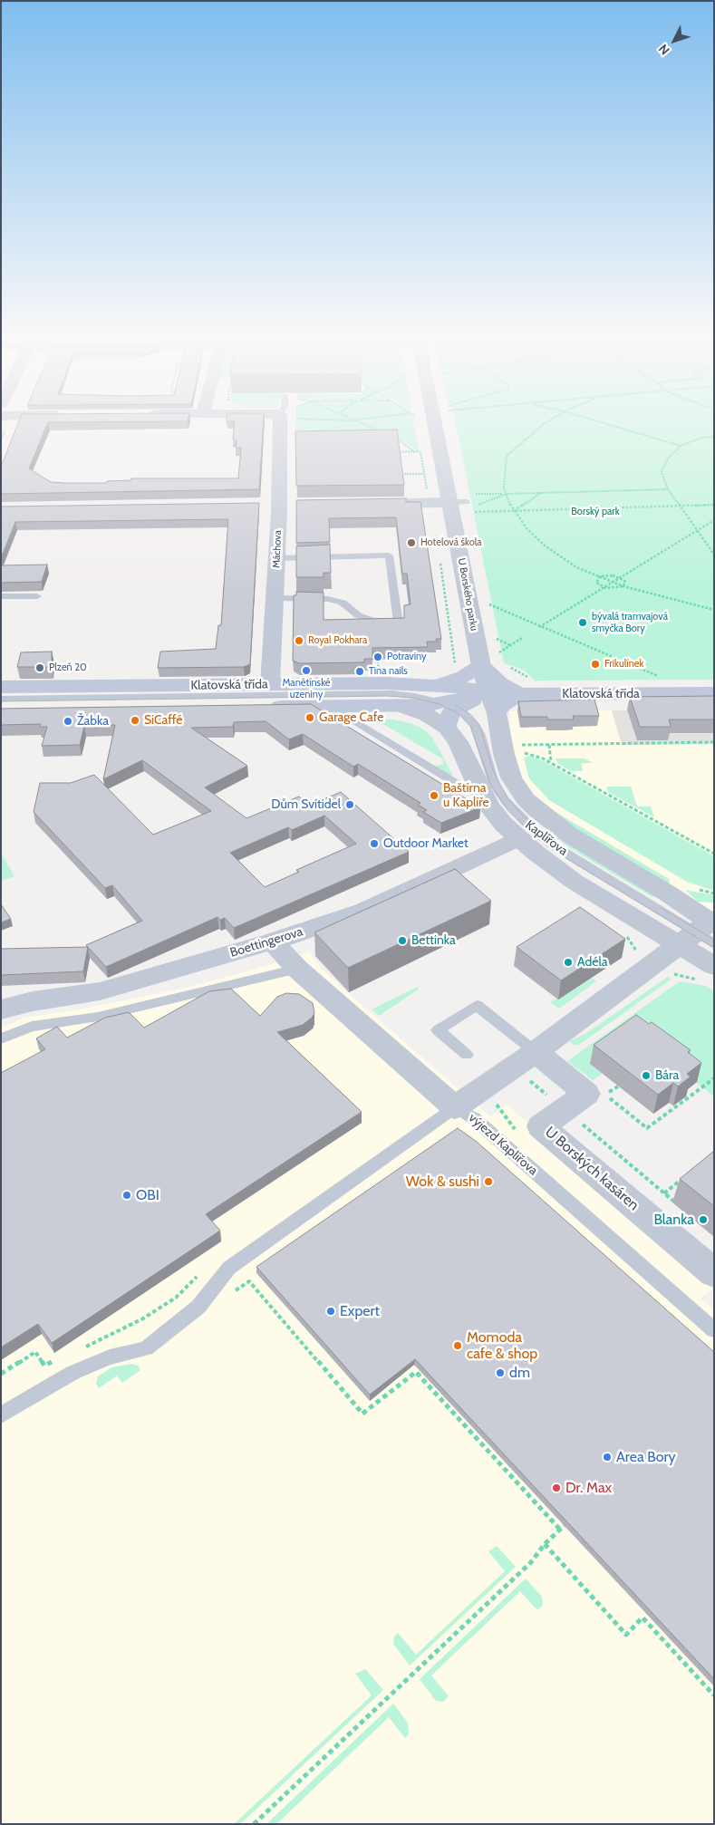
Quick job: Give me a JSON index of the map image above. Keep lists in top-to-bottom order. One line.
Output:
{"streets":{"main road":["Klatovská třída"],"street":["Máchova","U Borského parku","Kaplířova","Boettingerova","výjezd Kaplířova","U Borských kasáren"]},"crossings":[["Máchova","Klatovská třída"],["U Borského parku","Klatovská třída"],["U Borského parku","Kaplířova"],["Klatovská třída","Kaplířova"],["Kaplířova","Boettingerova"],["Boettingerova","výjezd Kaplířova"]],"parks":["Borský park"],"places":["Hotelová škola","bývalá tramvajová smyčka Bory","Royal Pokhara","Potraviny","Frikulínek","Plzeň 20","Manětínské uzeniny","Tina nails","Garage Cafe","SiCaffé","Žabka","Baštírna u Kaplíře","Dům Svítidel","Outdoor Market","Bettinka","Adéla","Bára","Wok & sushi","OBI","Blanka","Expert","Momoda cafe & shop","dm","Area Bory","Dr. Max"],"north":"bottom left"}
